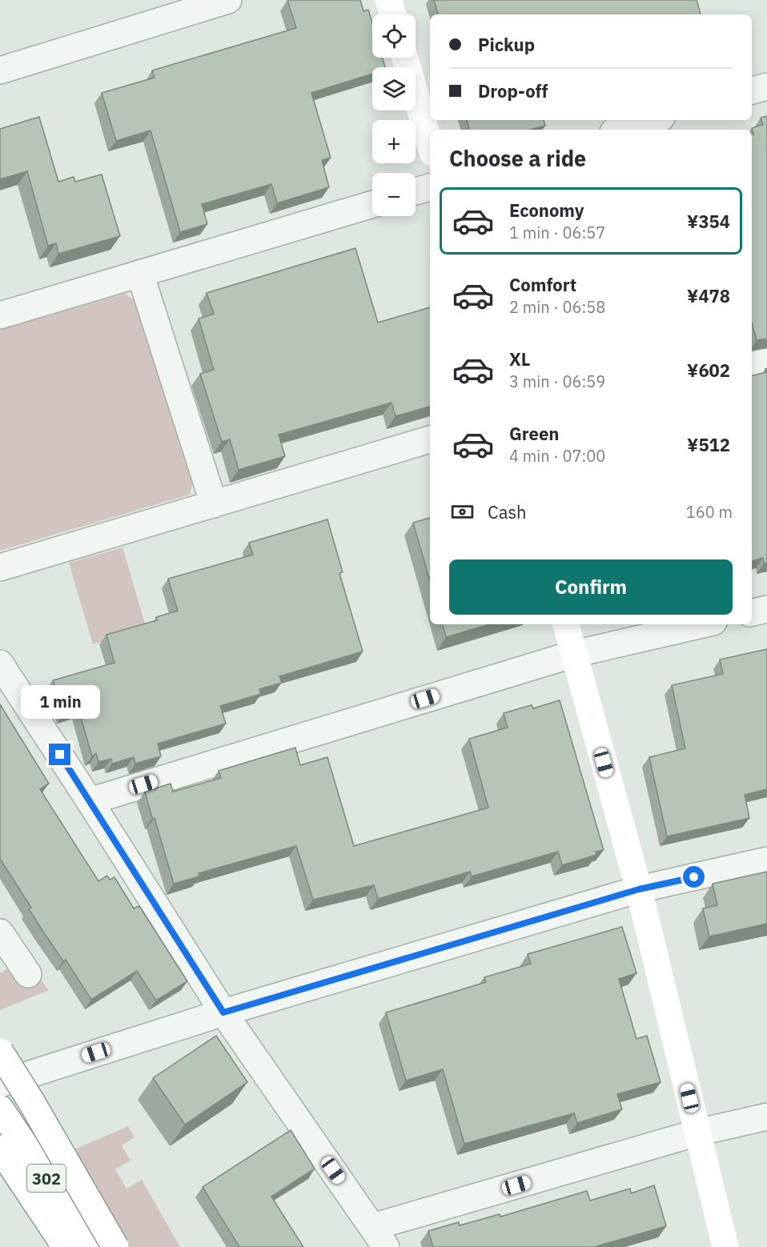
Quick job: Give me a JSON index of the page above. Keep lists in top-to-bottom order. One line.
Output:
{"streets":{"main road":["302"]},"page":{"map_buttons":["+","−"],"banner":["Pickup","Drop-off"],"heading":"Choose a ride","list":[{"name":"Economy","note":"1 min · 06:57","value":"¥354"},{"name":"Comfort","note":"2 min · 06:58","value":"¥478"},{"name":"XL","note":"3 min · 06:59","value":"¥602"},{"name":"Green","note":"4 min · 07:00","value":"¥512"}],"pay":["Cash","160 m"],"buttons":"Confirm","bubble":"1 min"}}
